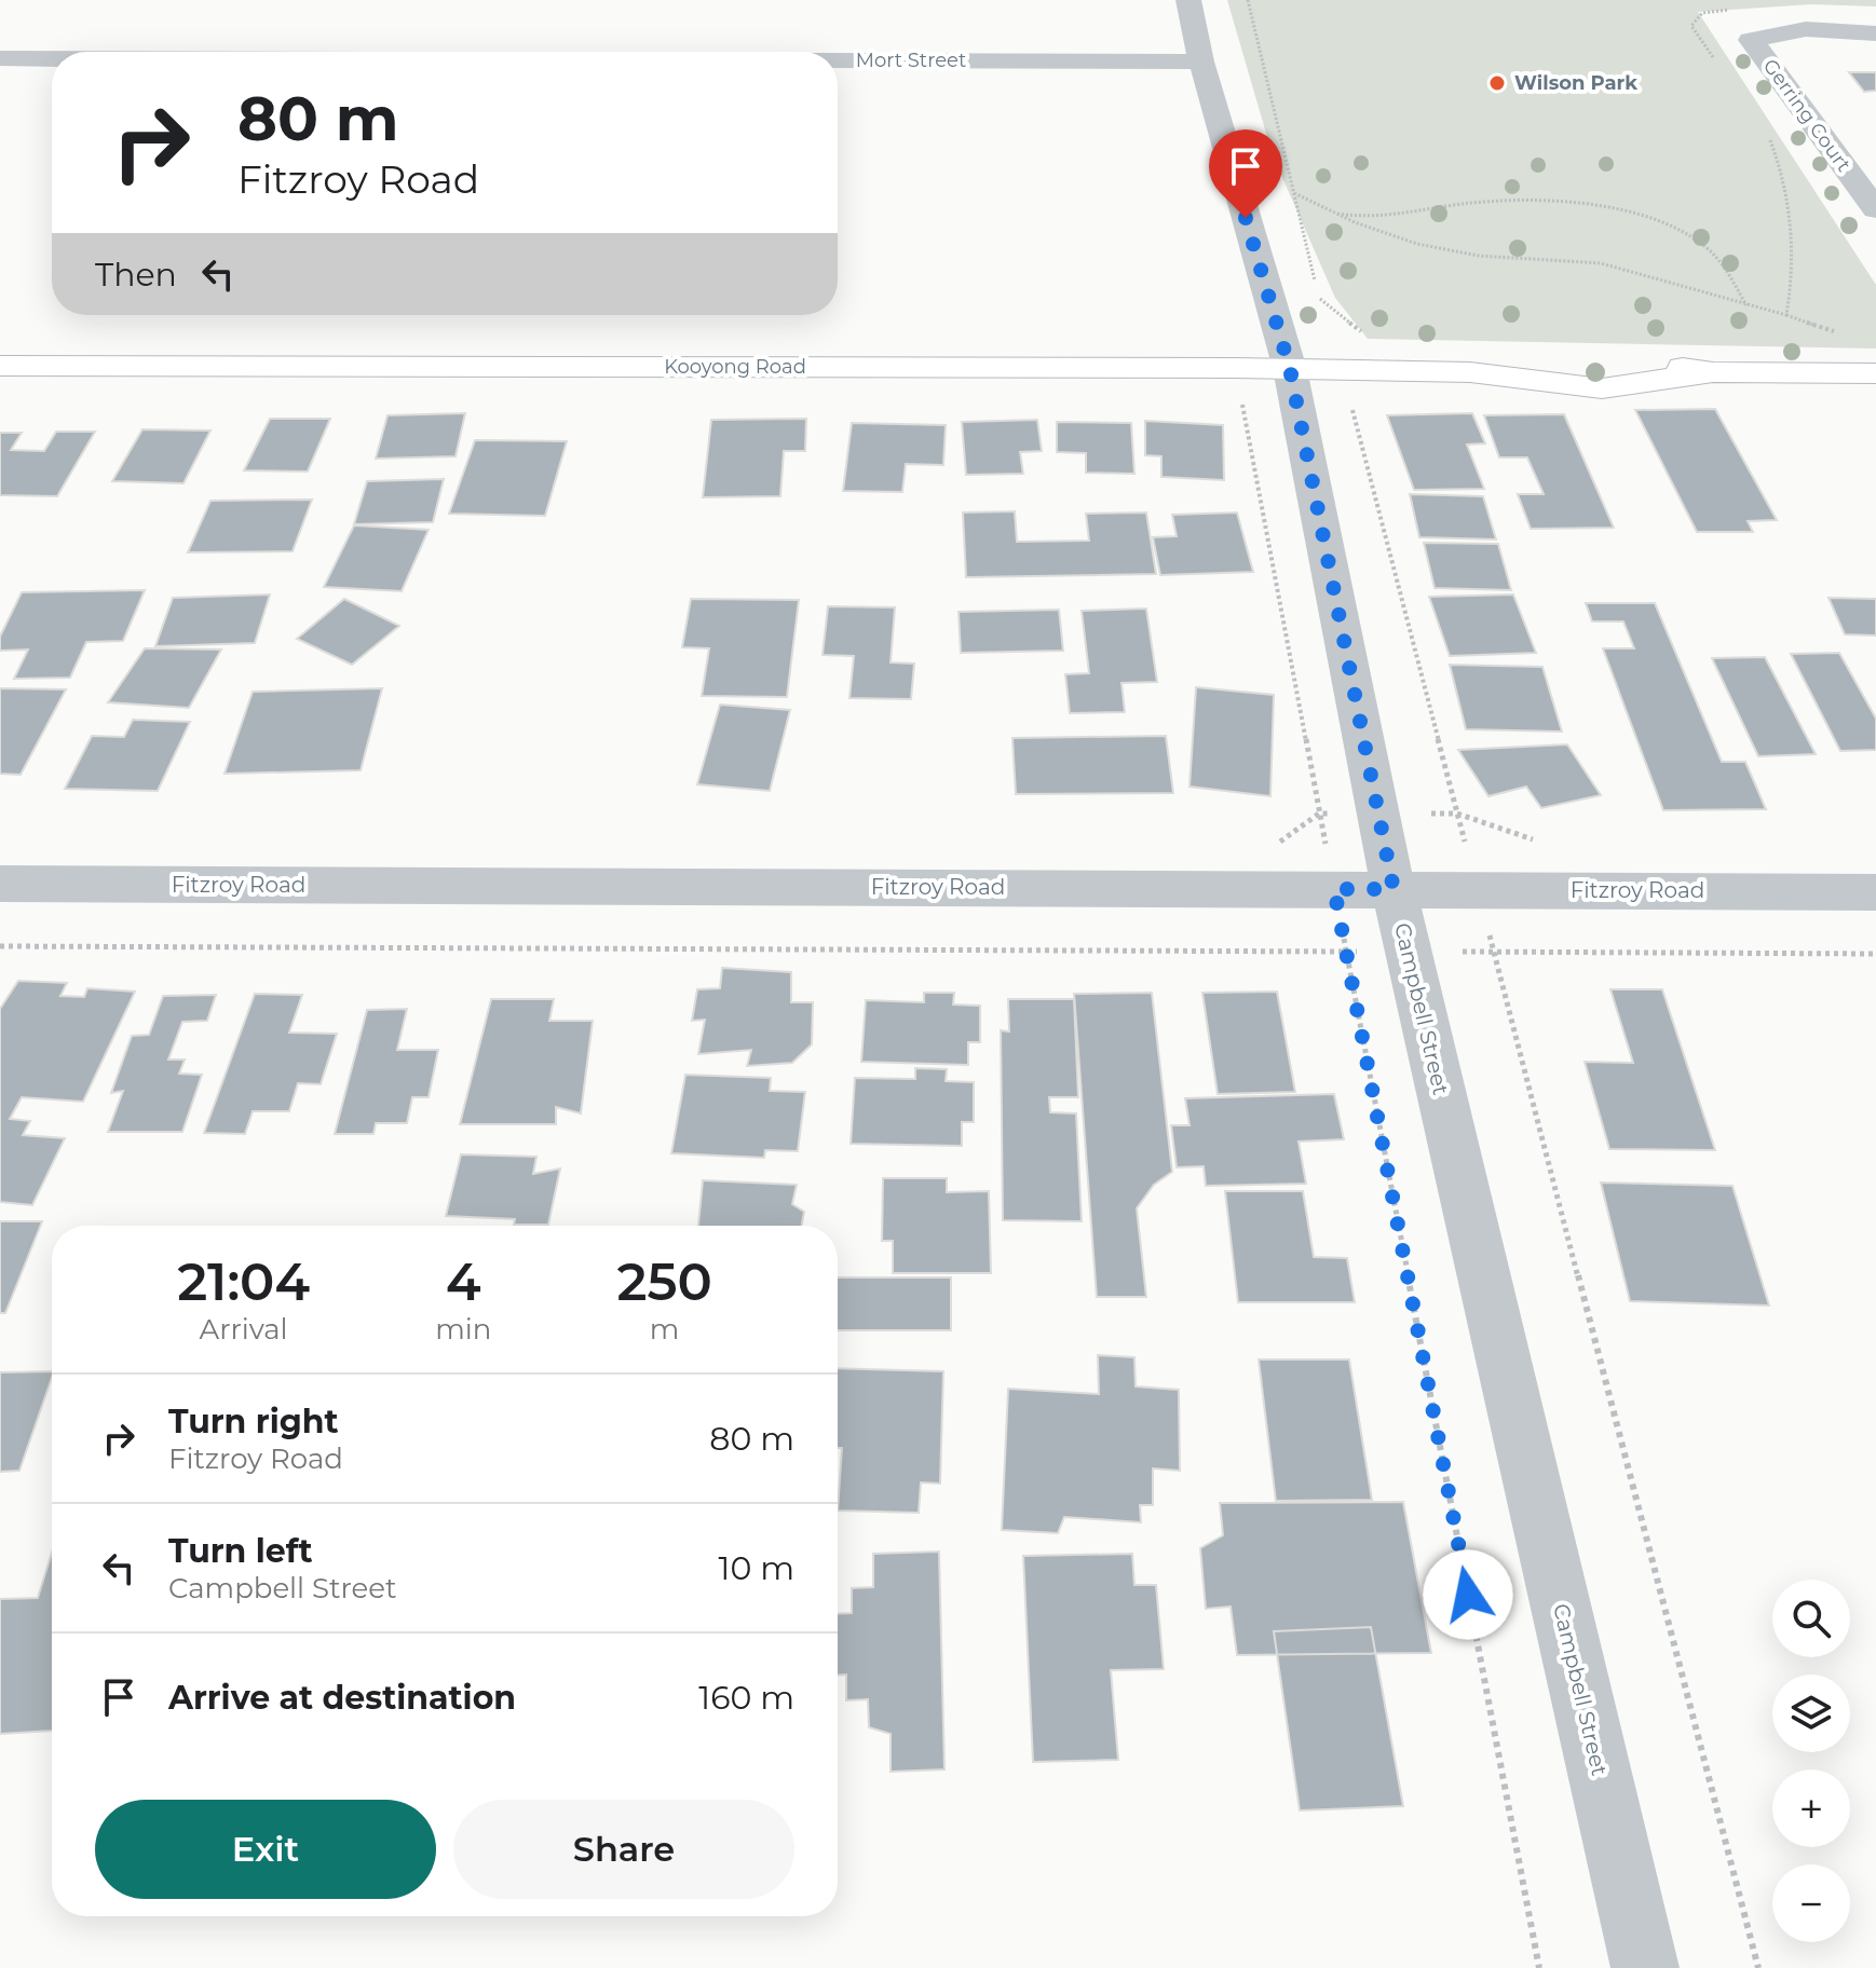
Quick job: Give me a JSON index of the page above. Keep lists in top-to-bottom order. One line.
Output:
{"streets":{"street":["Mort Street","Gerring Court","Kooyong Road","Fitzroy Road","Campbell Street"]},"crossings":[["Mort Street","Campbell Street"],["Kooyong Road","Campbell Street"],["Fitzroy Road","Campbell Street"]],"places":["Wilson Park"],"page":{"turn":["80 m","Fitzroy Road"],"then":"Then","eta":["21:04","Arrival","4","min","250","m"],"list":[{"name":"Turn right","note":"Fitzroy Road","value":"80 m"},{"name":"Turn left","note":"Campbell Street","value":"10 m"},{"name":"Arrive at destination","value":"160 m"}],"map_buttons":["+","−"],"buttons":["Exit","Share"]}}
